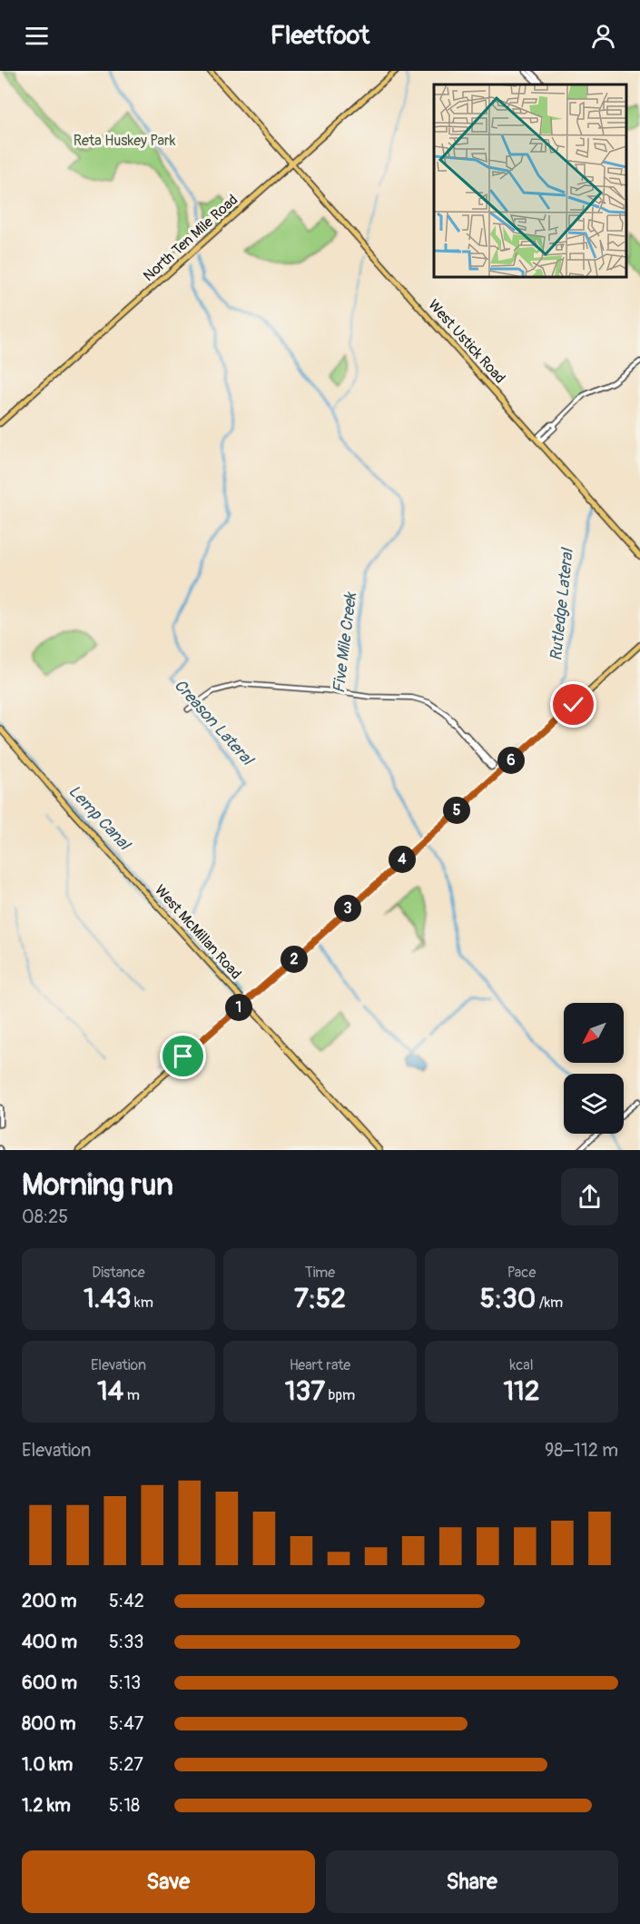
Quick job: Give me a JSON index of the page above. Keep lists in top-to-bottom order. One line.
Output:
{"streets":{"main road":["North Ten Mile Road","West Ustick Road","West McMillan Road"]},"crossings":[["North Ten Mile Road","West Ustick Road"]],"water":["Rutledge Lateral","Five Mile Creek","Creason Lateral","Lemp Canal"],"parks":["Reta Huskey Park"],"north":"bottom left","page":{"header":"Fleetfoot","pins":["6","5","4","3","2","1"],"heading":["Morning run","08:25"],"stats":[["Distance","1.43 km"],["Time","7:52"],["Pace","5:30 /km"],["Elevation","14 m"],["Heart rate","137 bpm"],["kcal","112"]],"chart":["Elevation","98–112 m"],"list":[{"name":"200 m","note":"5:42"},{"name":"400 m","note":"5:33"},{"name":"600 m","note":"5:13"},{"name":"800 m","note":"5:47"},{"name":"1.0 km","note":"5:27"},{"name":"1.2 km","note":"5:18"}],"buttons":["Save","Share"]}}
